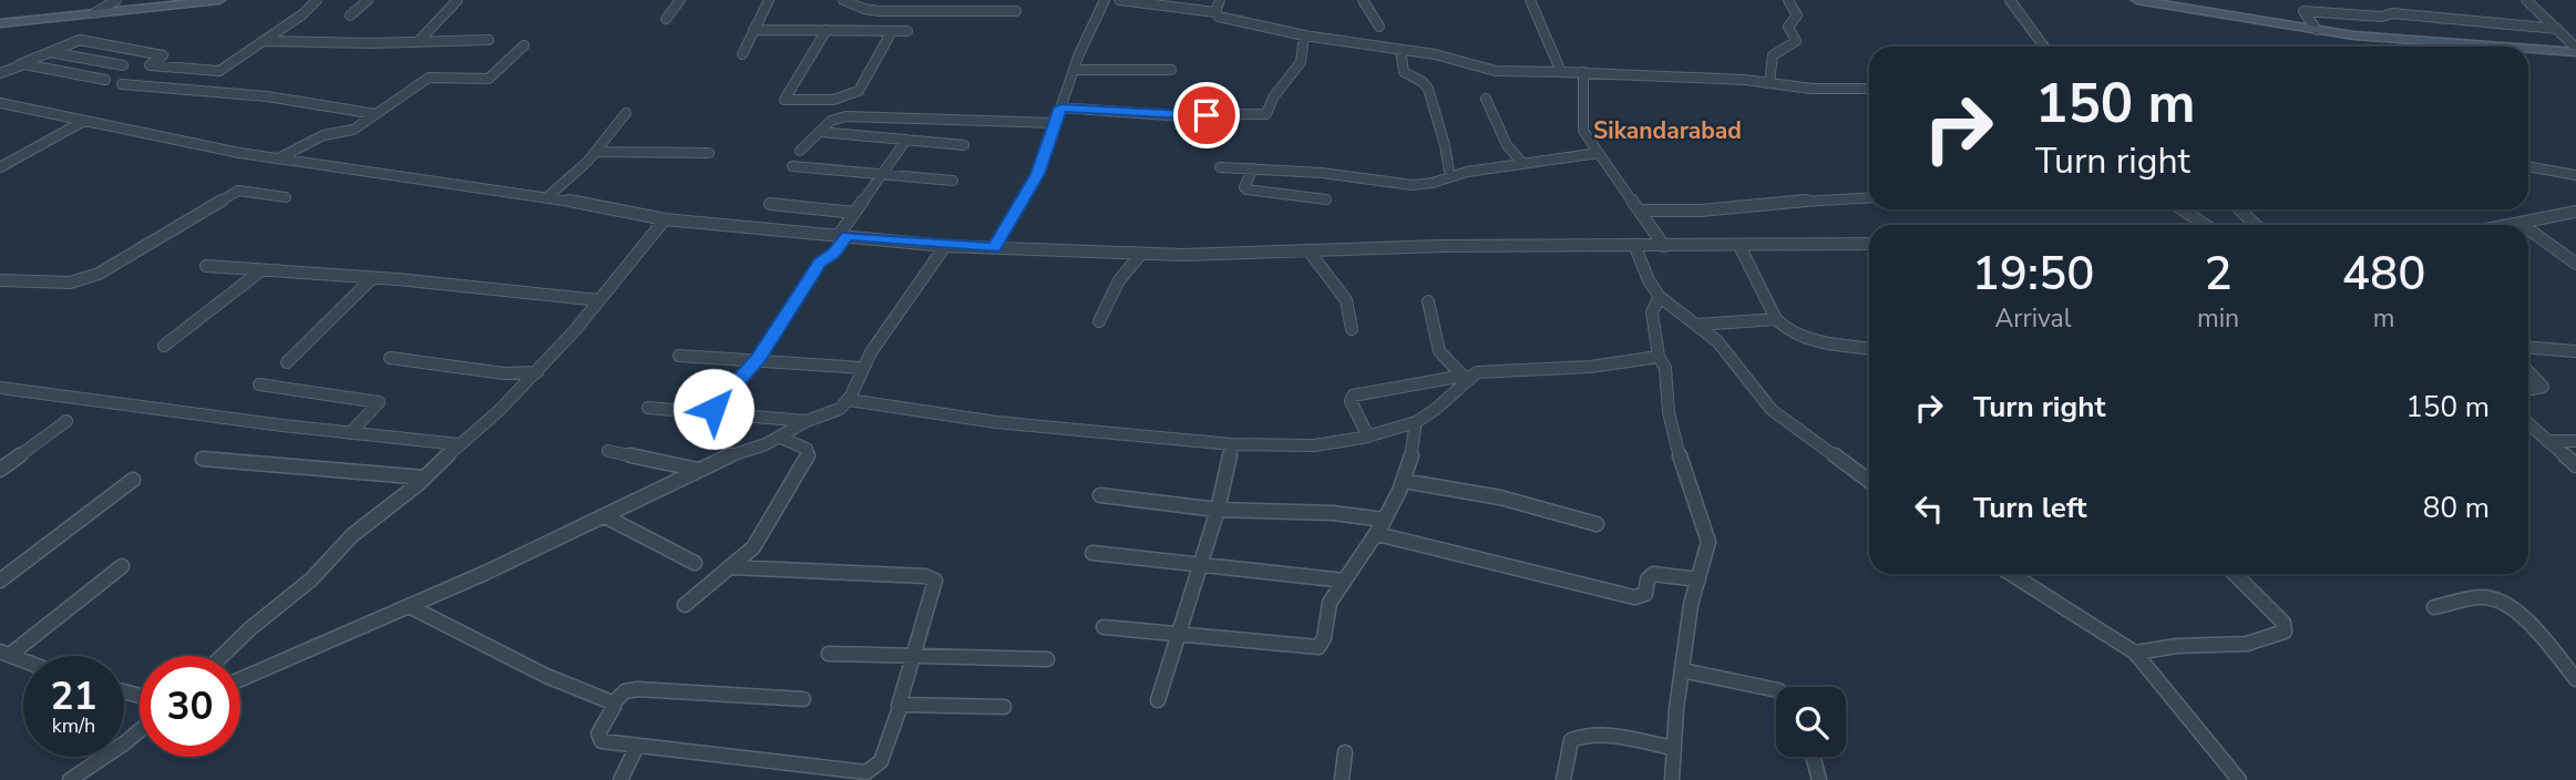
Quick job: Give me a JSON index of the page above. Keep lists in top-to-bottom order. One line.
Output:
{"districts":["Sikandarabad"],"page":{"turn":["150 m","Turn right"],"eta":["19:50","Arrival","2","min","480","m"],"list":[{"name":"Turn right","value":"150 m"},{"name":"Turn left","value":"80 m"}],"speed":"21 km/h","limit":"30"}}
